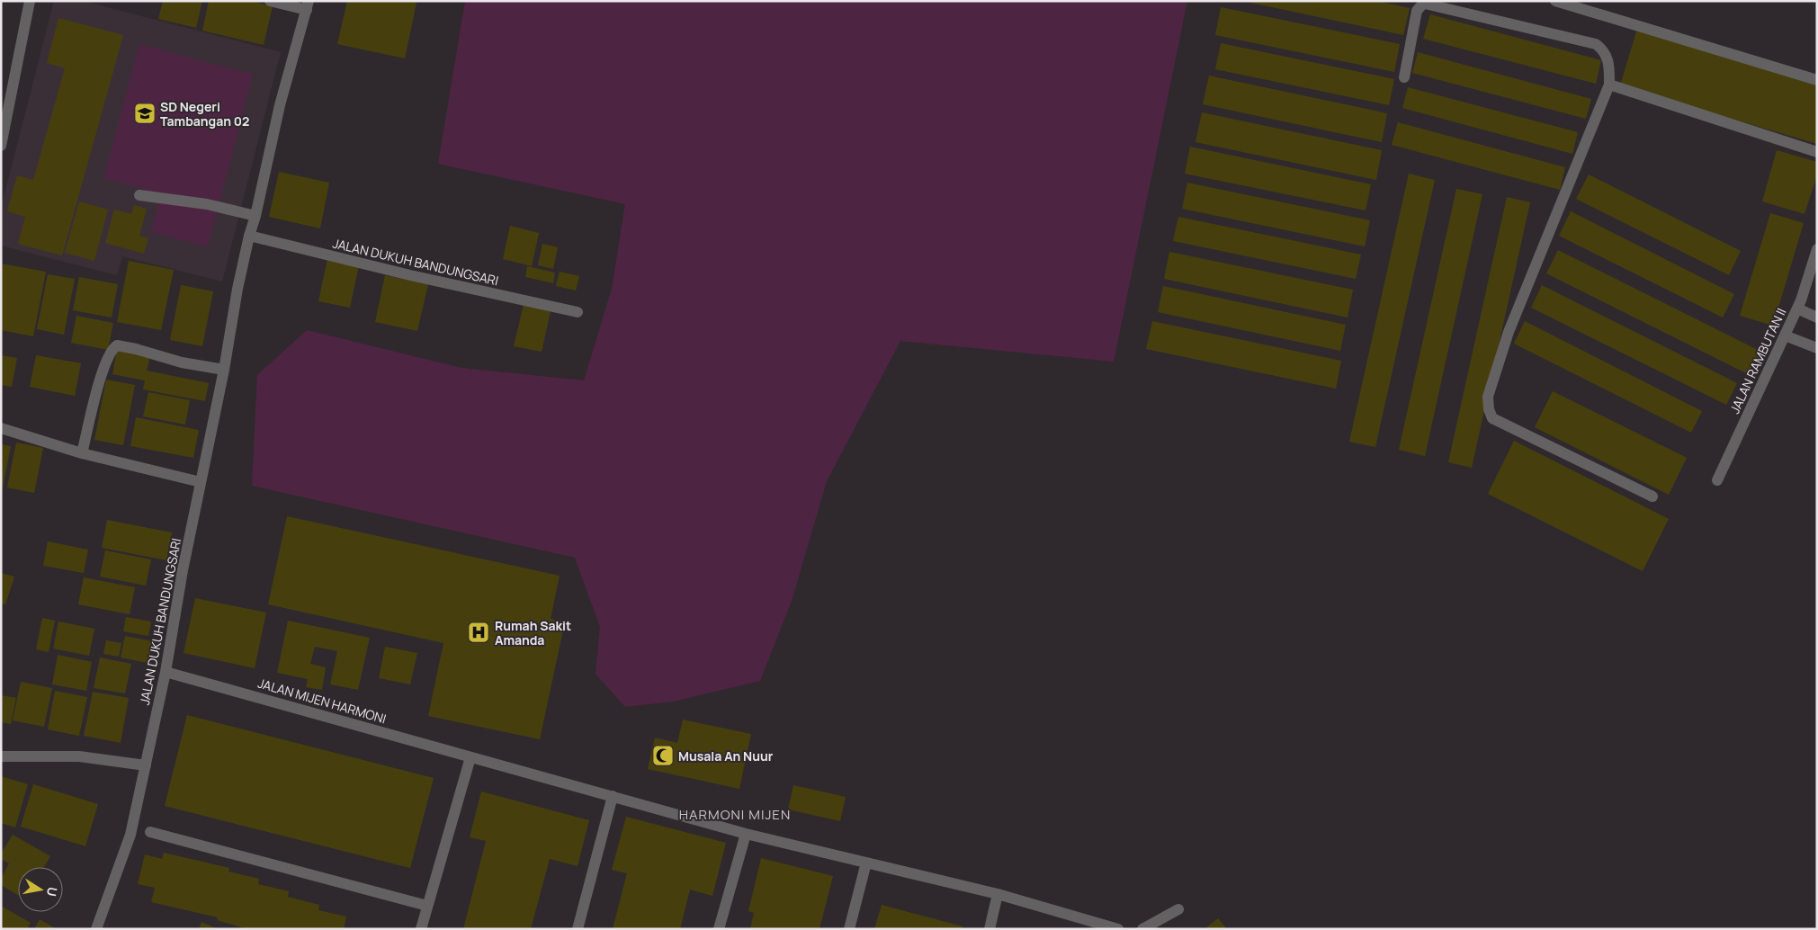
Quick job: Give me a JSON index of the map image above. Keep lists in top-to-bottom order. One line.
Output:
{"streets":{"street":["JALAN DUKUH BANDUNGSARI","JALAN RAMBUTAN II","JALAN MIJEN HARMONI"]},"crossings":[["JALAN DUKUH BANDUNGSARI","JALAN MIJEN HARMONI"]],"districts":["HARMONI MIJEN"],"places":{"school or university":["SD Negeri Tambangan 02"],"hospital":["Rumah Sakit Amanda"],"mosque":["Musala An Nuur"]},"north":"right"}
